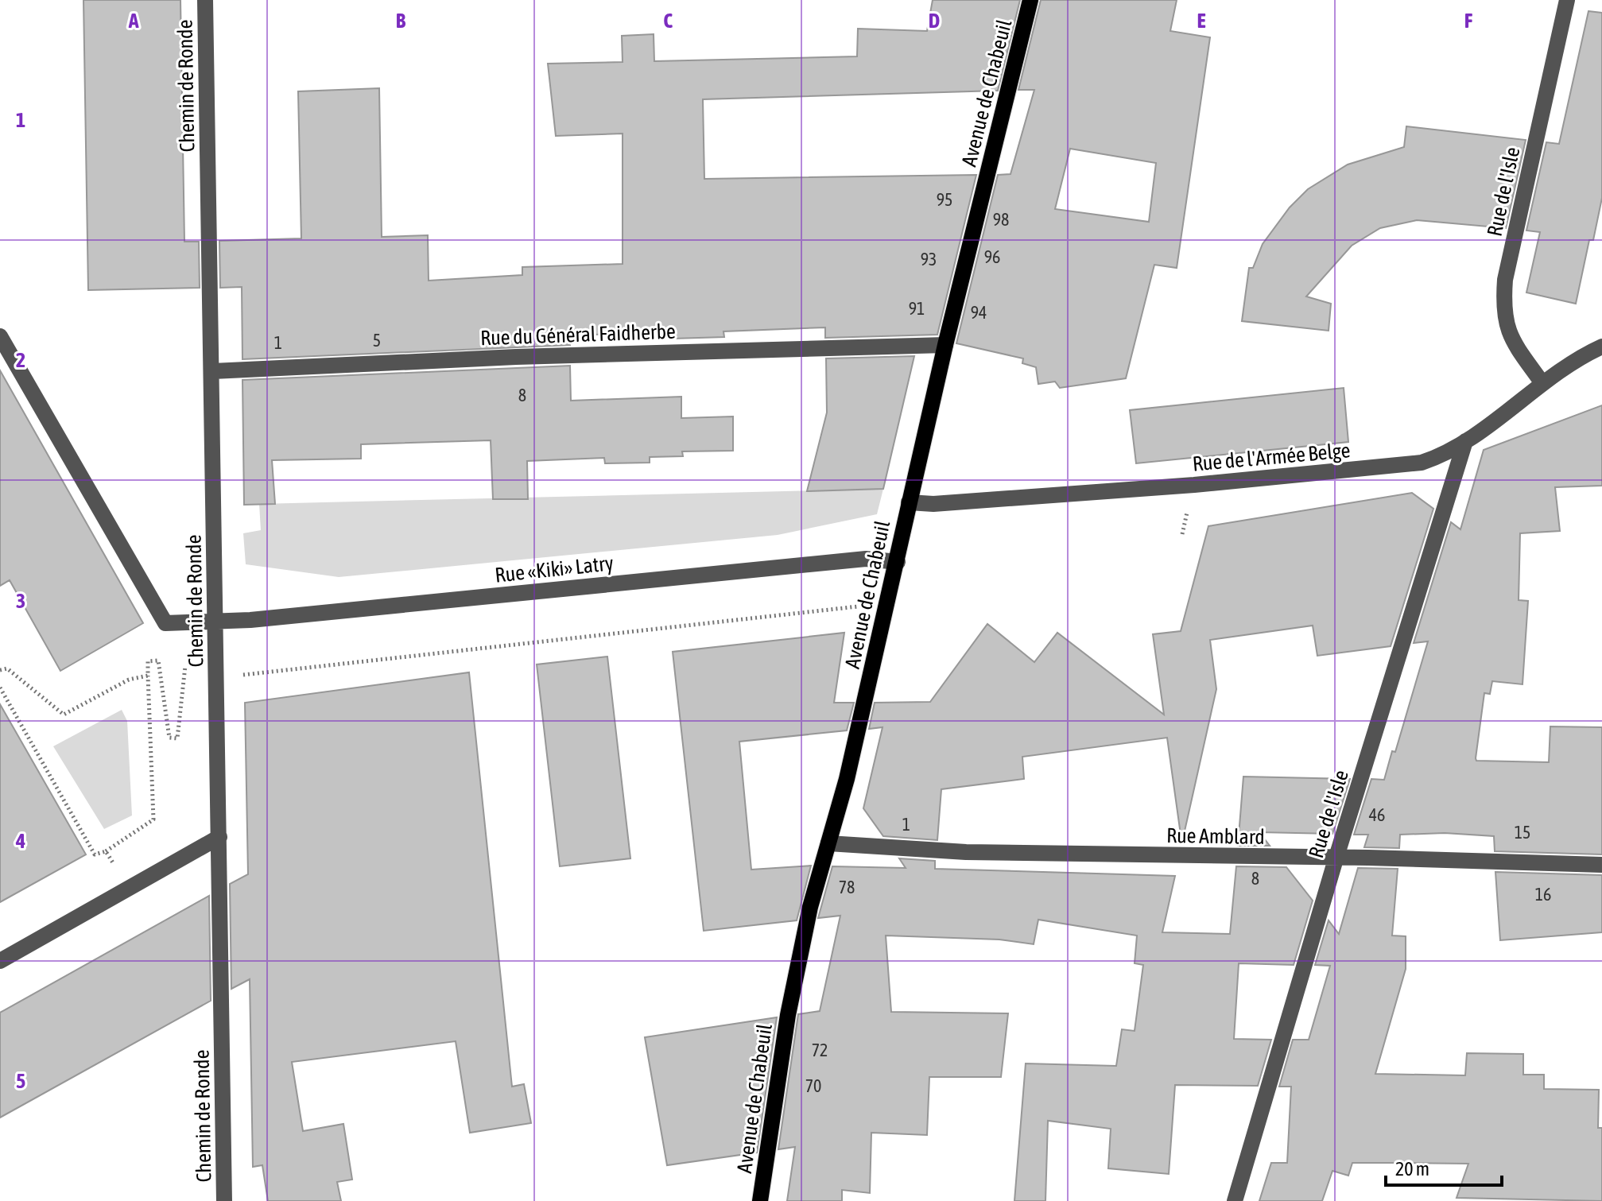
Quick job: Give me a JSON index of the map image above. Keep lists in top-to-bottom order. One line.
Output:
{"streets":{"main road":["Avenue de Chabeuil"],"street":["Chemin de Ronde","Rue de l'Isle","Rue du Général Faidherbe","Rue de l'Armée Belge","Rue «Kiki» Latry","Rue Amblard"]},"crossings":[["Chemin de Ronde","Rue du Général Faidherbe"],["Chemin de Ronde","Rue «Kiki» Latry"],["Avenue de Chabeuil","Rue du Général Faidherbe"],["Avenue de Chabeuil","Rue de l'Armée Belge"],["Avenue de Chabeuil","Rue «Kiki» Latry"],["Avenue de Chabeuil","Rue Amblard"],["Rue de l'Isle","Rue de l'Armée Belge"],["Rue de l'Isle","Rue Amblard"]],"house_numbers":["95","98","96","93","91","94","5","1","8","46","1","15","8","78","16","72","70"],"scale_bar":"20 m","grid":{"columns":["A","B","C","D","E","F"],"rows":["1","2","3","4","5"]}}
